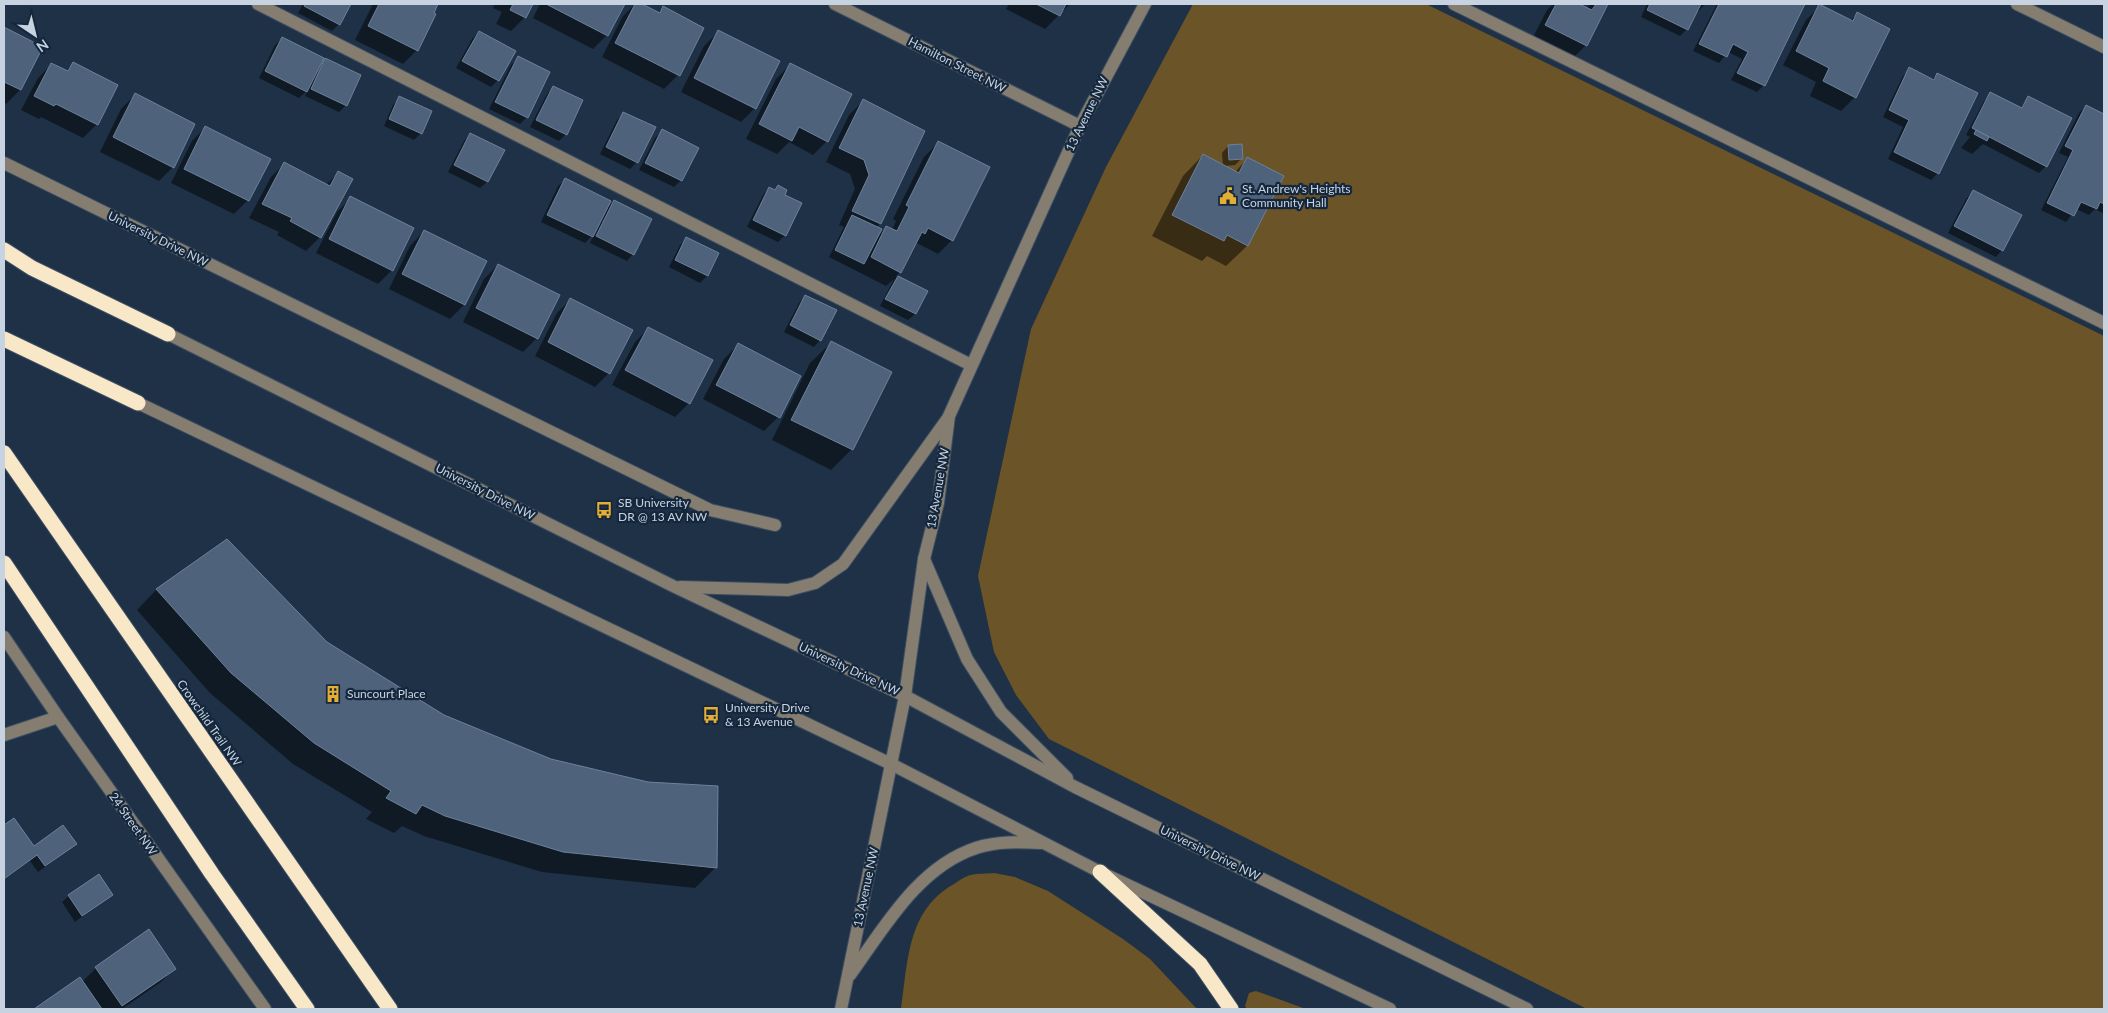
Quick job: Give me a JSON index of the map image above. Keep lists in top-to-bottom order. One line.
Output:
{"streets":{"highway":["Crowchild Trail NW"],"street":["Hamilton Street NW","13 Avenue NW","University Drive NW","24 Street NW"]},"crossings":[["Hamilton Street NW","13 Avenue NW"],["13 Avenue NW","University Drive NW"]],"places":{"public building":["St. Andrew's Heights Community Hall"],"bus stop":["SB University DR @ 13 AV NW","University Drive & 13 Avenue"],"building":["Suncourt Place"]},"north":"bottom right"}
